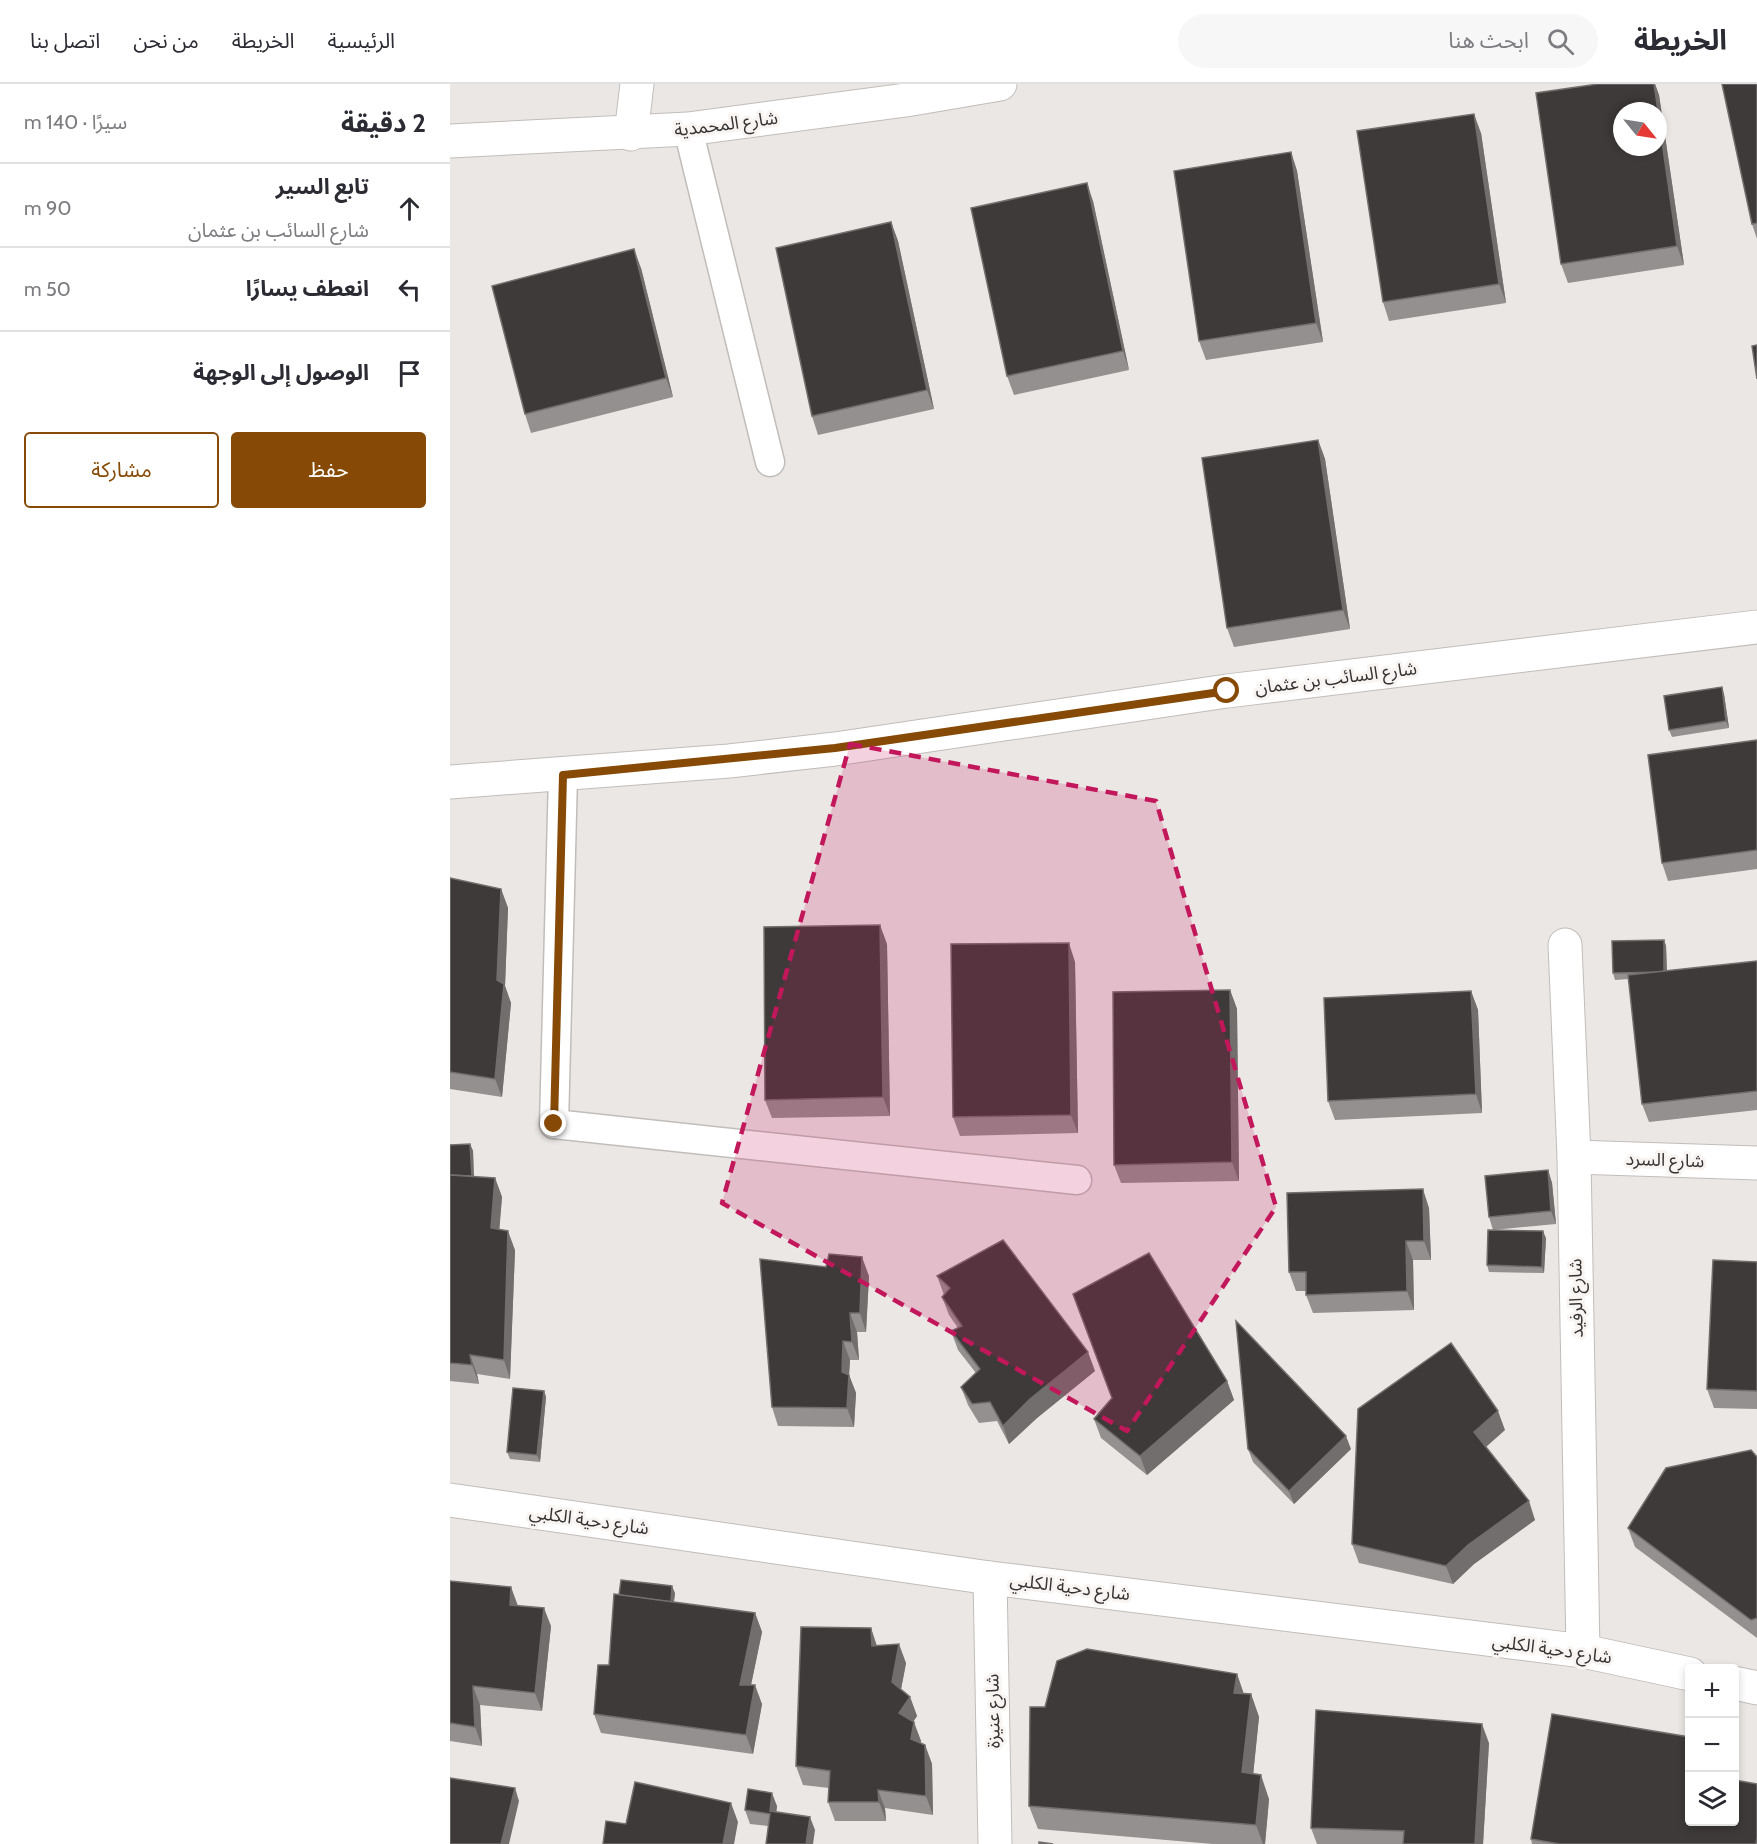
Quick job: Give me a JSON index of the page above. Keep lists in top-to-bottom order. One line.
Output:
{"streets":{"street":["شارع المحمدية","شارع السائب بن عثمان","شارع السرد","شارع الرفيد","شارع دحية الكلبي","شارع عنيزة"]},"crossings":[["شارع السرد","شارع الرفيد"],["شارع الرفيد","شارع دحية الكلبي"],["شارع دحية الكلبي","شارع عنيزة"]],"north":"bottom right","page":{"header":"الخريطة","search":"ابحث هنا","nav":["الرئيسية","الخريطة","من نحن","اتصل بنا"],"heading":["2 دقيقة","سيرًا · 140 m"],"list":[["تابع السير","شارع السائب بن عثمان","90 m"],["انعطف يسارًا","50 m"],"الوصول إلى الوجهة"],"buttons":["حفظ","مشاركة"],"map_buttons":["+","−"]}}
